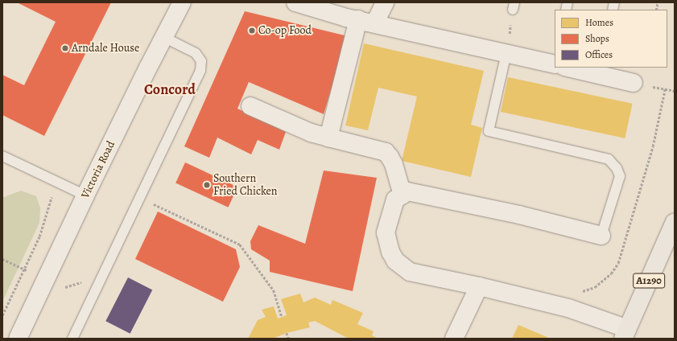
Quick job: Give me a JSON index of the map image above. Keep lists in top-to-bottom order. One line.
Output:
{"streets":{"main road":["A1290"],"street":["Victoria Road"]},"districts":["Concord"],"places":["Co-op Food","Arndale House","Southern Fried Chicken"],"legend":["Homes","Shops","Offices"]}
